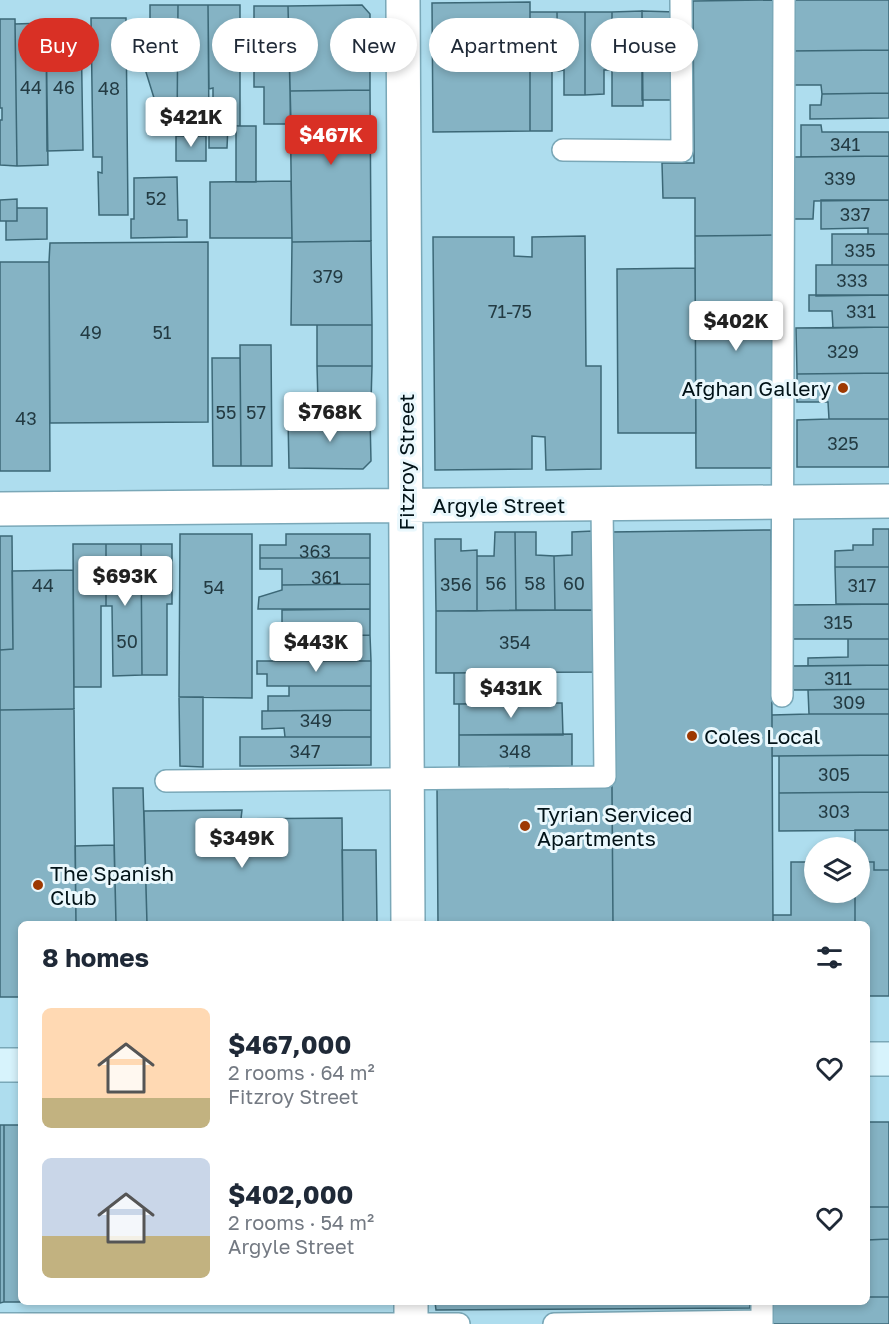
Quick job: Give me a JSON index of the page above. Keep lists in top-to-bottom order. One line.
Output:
{"streets":{"street":["Fitzroy Street","Argyle Street"]},"crossings":[["Fitzroy Street","Argyle Street"]],"places":["Afghan Gallery","Coles Local","Tyrian Serviced Apartments","The Spanish Club"],"house_numbers":["44","46","48","341","339","52","337","335","379","333","71-75","331","49","51","329","55","57","43","325","363","361","56","58","60","356","44","317","54","315","50","354","311","309","349","347","348","305","303"],"page":{"chip":["Buy","Rent","Filters","New","Apartment","House"],"price":["$421K","$467K","$402K","$768K","$693K","$443K","$431K","$349K"],"heading":"8 homes","list":[{"name":"$467,000","note":"2 rooms · 64 m² · Fitzroy Street"},{"name":"$402,000","note":"2 rooms · 54 m² · Argyle Street"}]}}
